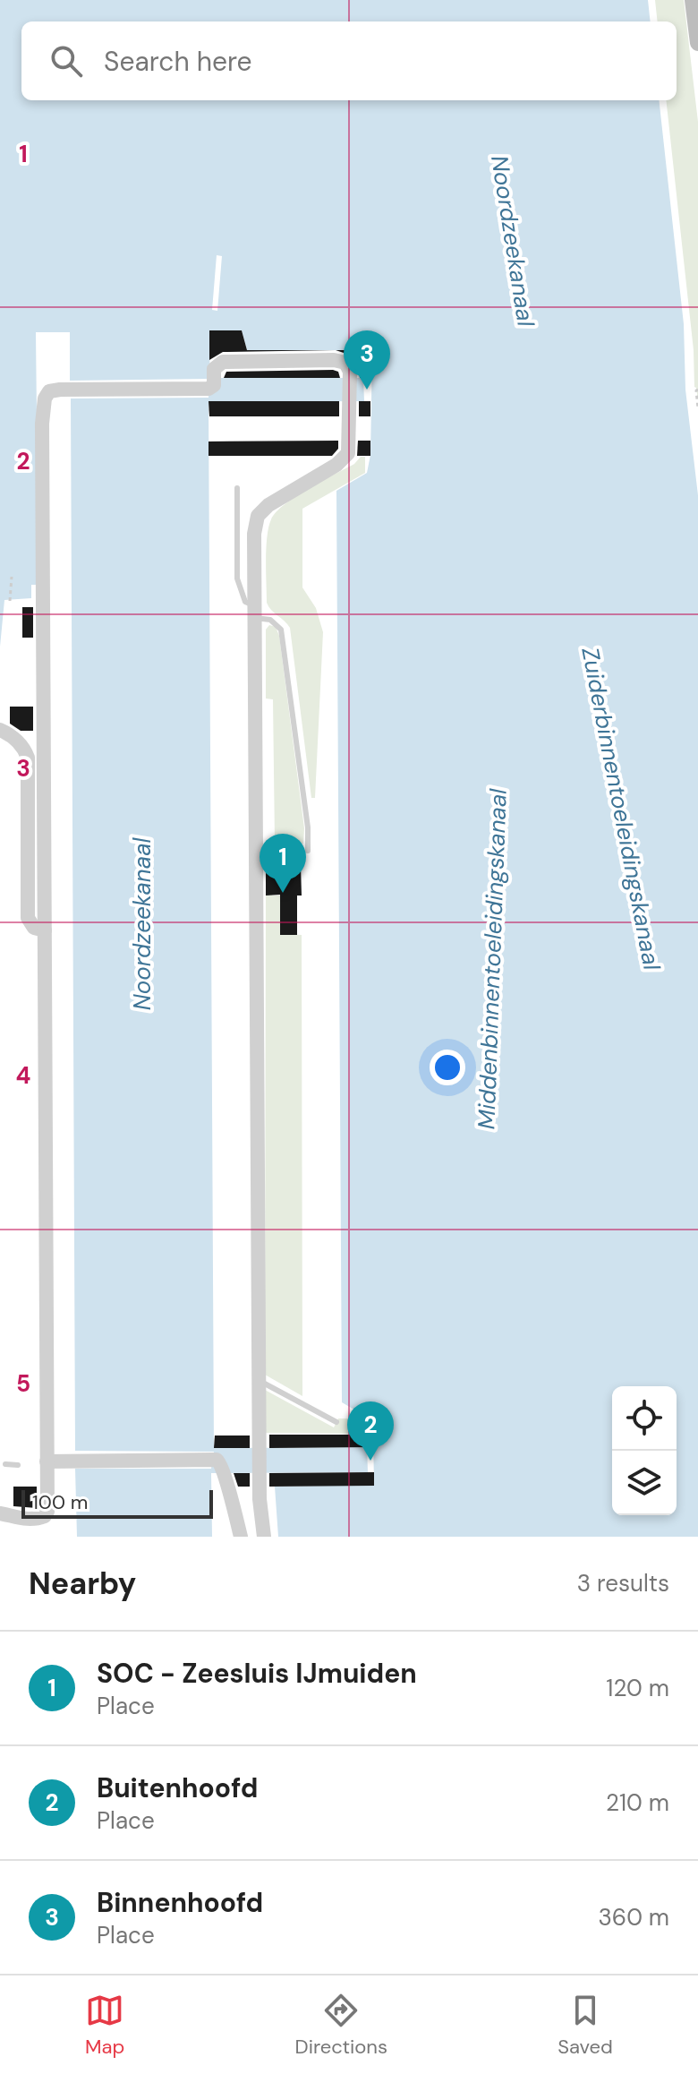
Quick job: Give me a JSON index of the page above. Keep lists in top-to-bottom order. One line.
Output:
{"water":["Noordzeekanaal","Zuiderbinnentoeleidingskanaal","Middenbinnentoeleidingskanaal"],"scale_bar":"100 m","page":{"search":"Search here","pins":["3","1","2"],"scale":"100 m","heading":["Nearby","3 results"],"list":[{"mark":"1","name":"SOC - Zeesluis IJmuiden","note":"Place","value":"120 m"},{"mark":"2","name":"Buitenhoofd","note":"Place","value":"210 m"},{"mark":"3","name":"Binnenhoofd","note":"Place","value":"360 m"}],"nav":["Map","Directions","Saved"]},"grid":{"rows":["1","2","3","4","5"]}}
